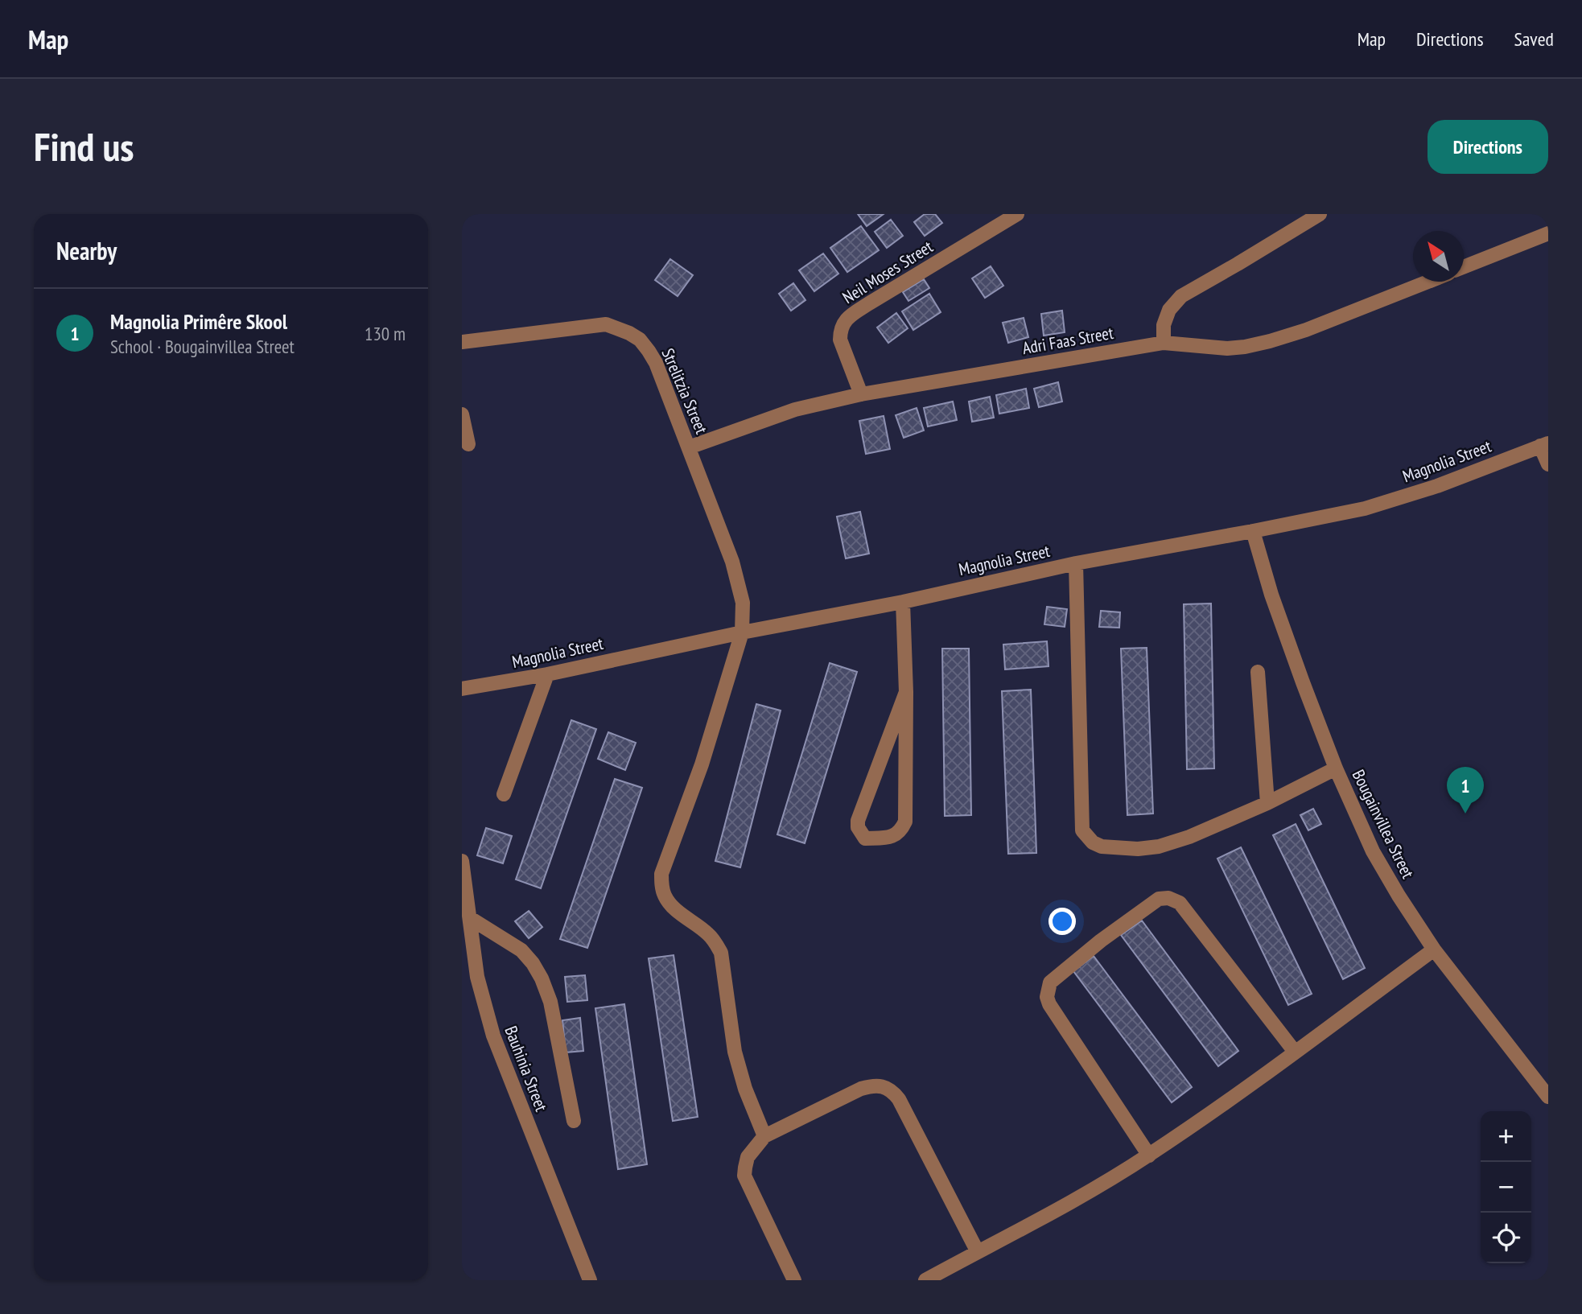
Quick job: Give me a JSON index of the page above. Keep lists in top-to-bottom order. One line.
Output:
{"streets":{"street":["Neil Moses Street","Adri Faas Street","Strelitzia Street","Magnolia Street","Bougainvillea Street","Bauhinia Street"]},"crossings":[["Neil Moses Street","Adri Faas Street"],["Adri Faas Street","Strelitzia Street"],["Strelitzia Street","Magnolia Street"],["Magnolia Street","Bougainvillea Street"]],"north":"top left","page":{"header":"Map","nav":["Map","Directions","Saved"],"buttons":"Directions","title":"Find us","heading":"Nearby","list":[{"mark":"1","name":"Magnolia Primêre Skool","note":"School · Bougainvillea Street","value":"130 m"}],"pins":"1","map_buttons":["+","−"]}}
